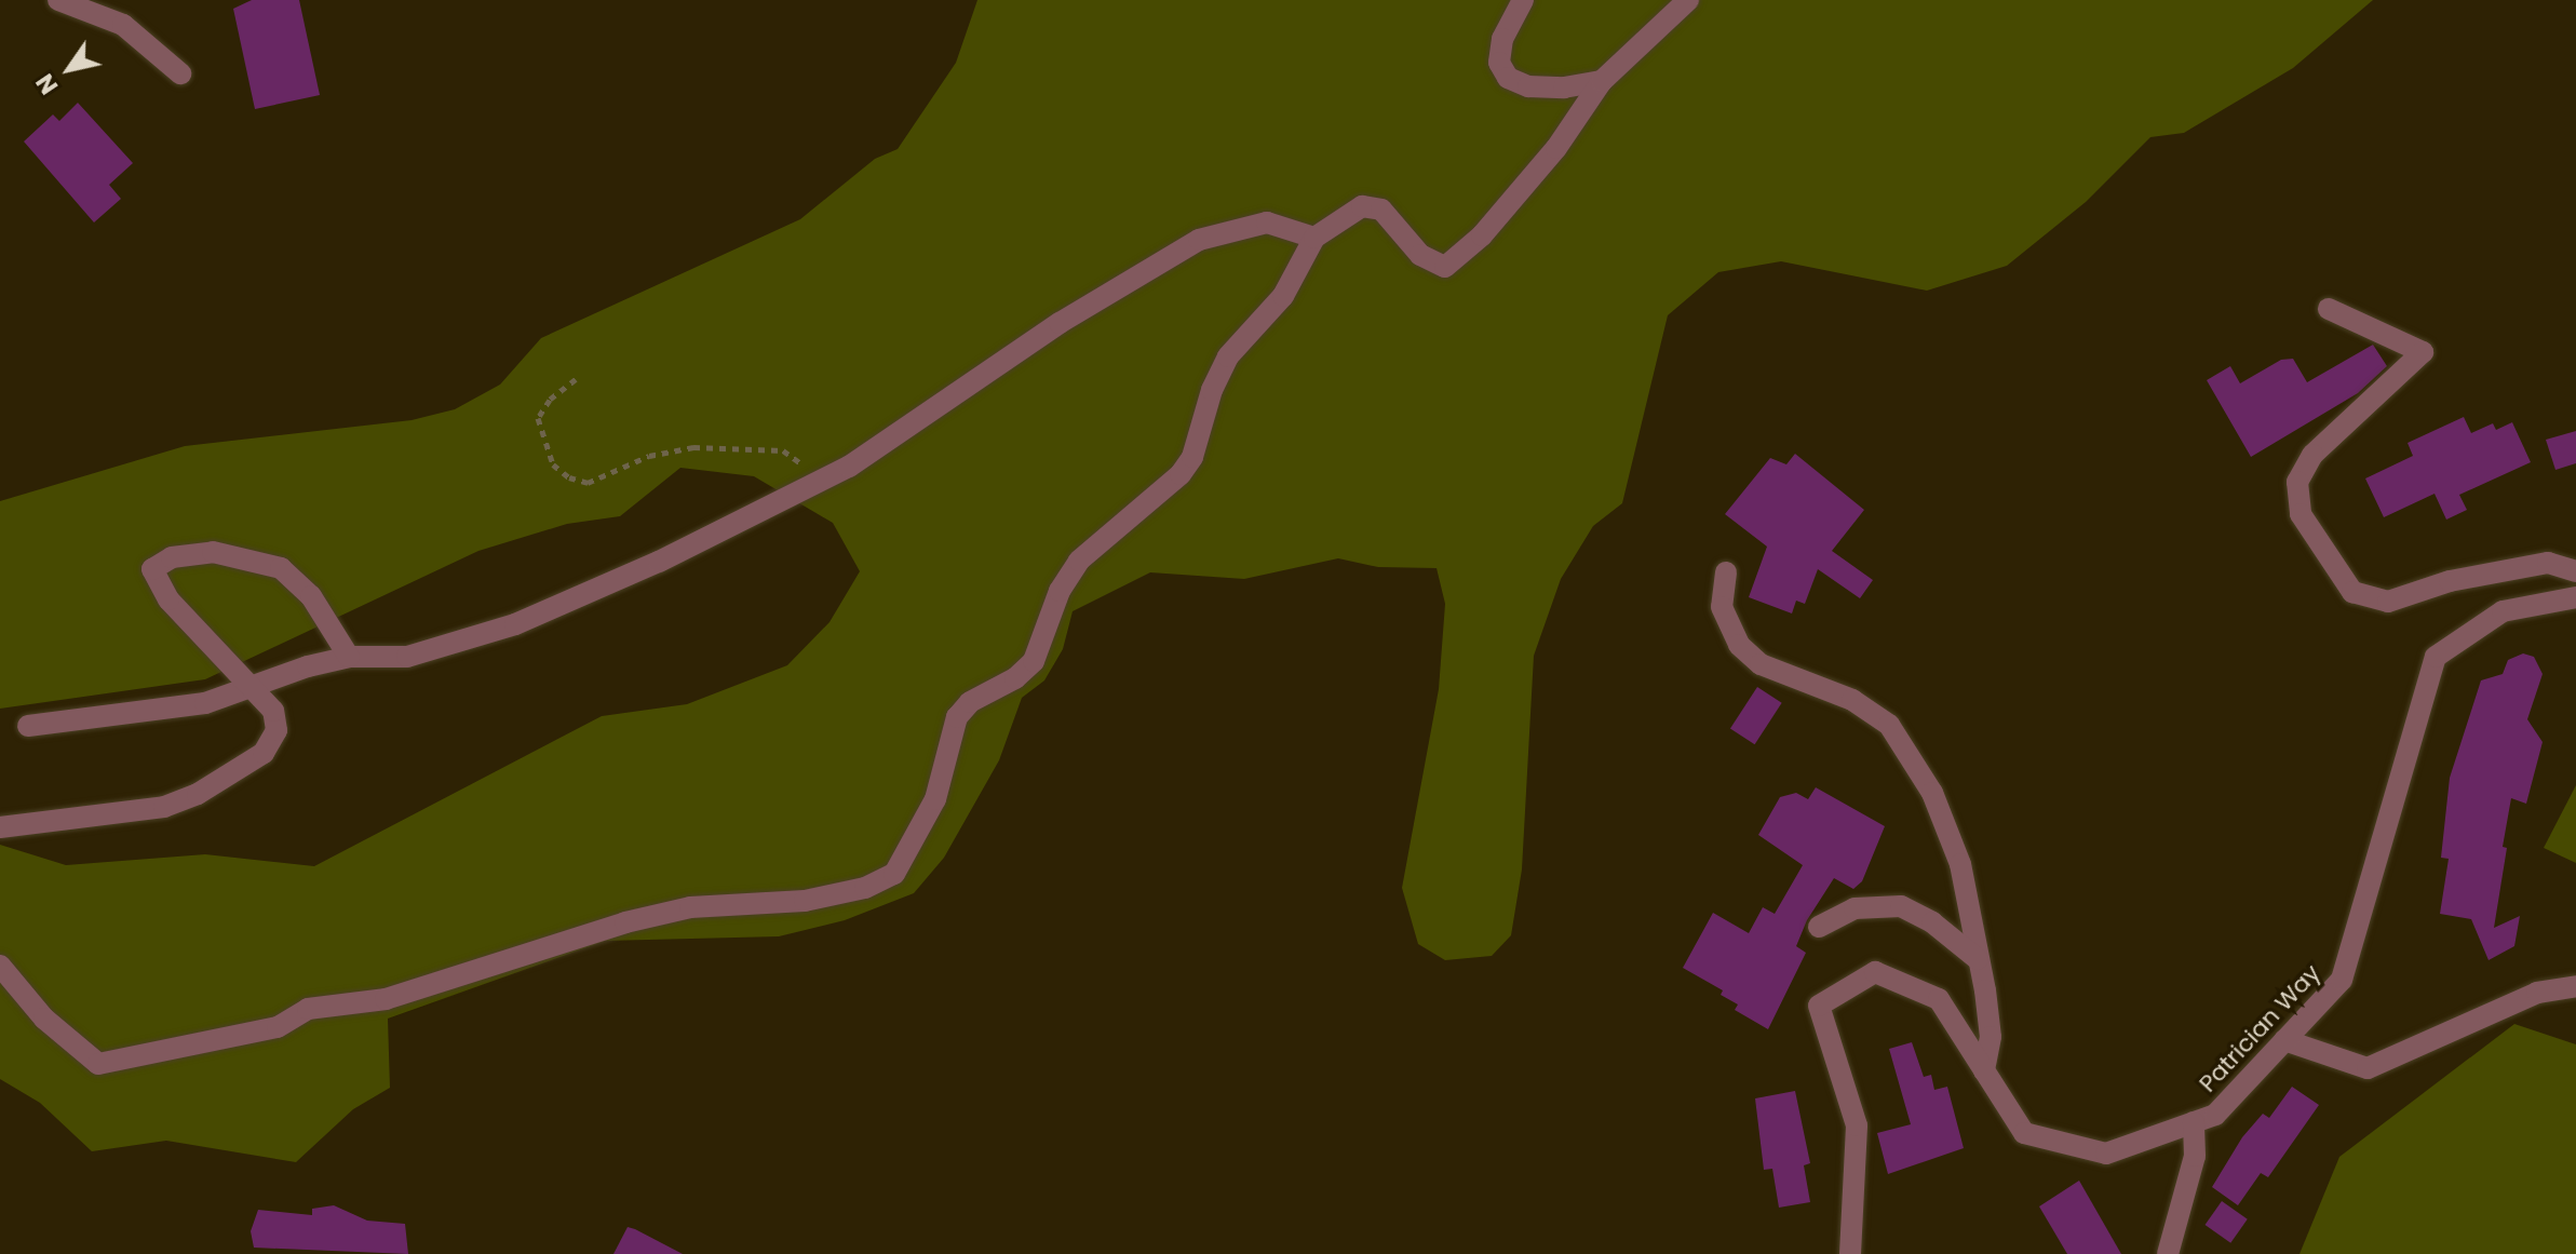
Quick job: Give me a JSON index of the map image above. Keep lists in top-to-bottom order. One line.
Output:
{"streets":{"street":["Patrician Way"]},"north":"bottom left"}
